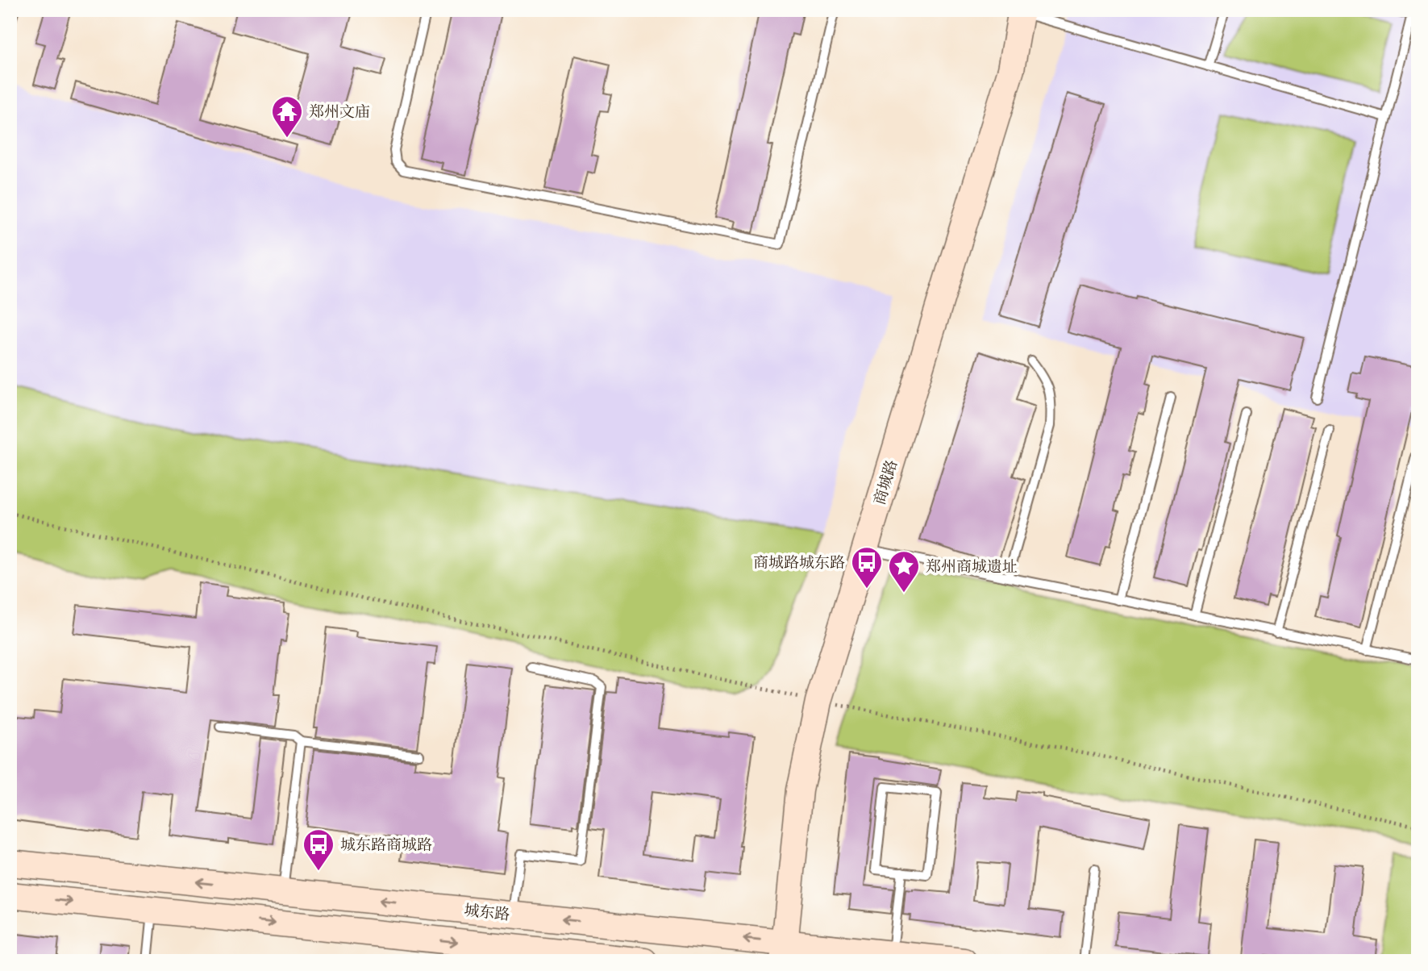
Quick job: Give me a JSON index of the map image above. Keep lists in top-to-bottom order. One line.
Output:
{"streets":{"main road":["商城路","城东路"]},"crossings":[["商城路","城东路"]],"places":{"temple":["郑州文庙"],"bus stop":["商城路城东路","城东路商城路"],"place":["郑州商城遗址"]}}
